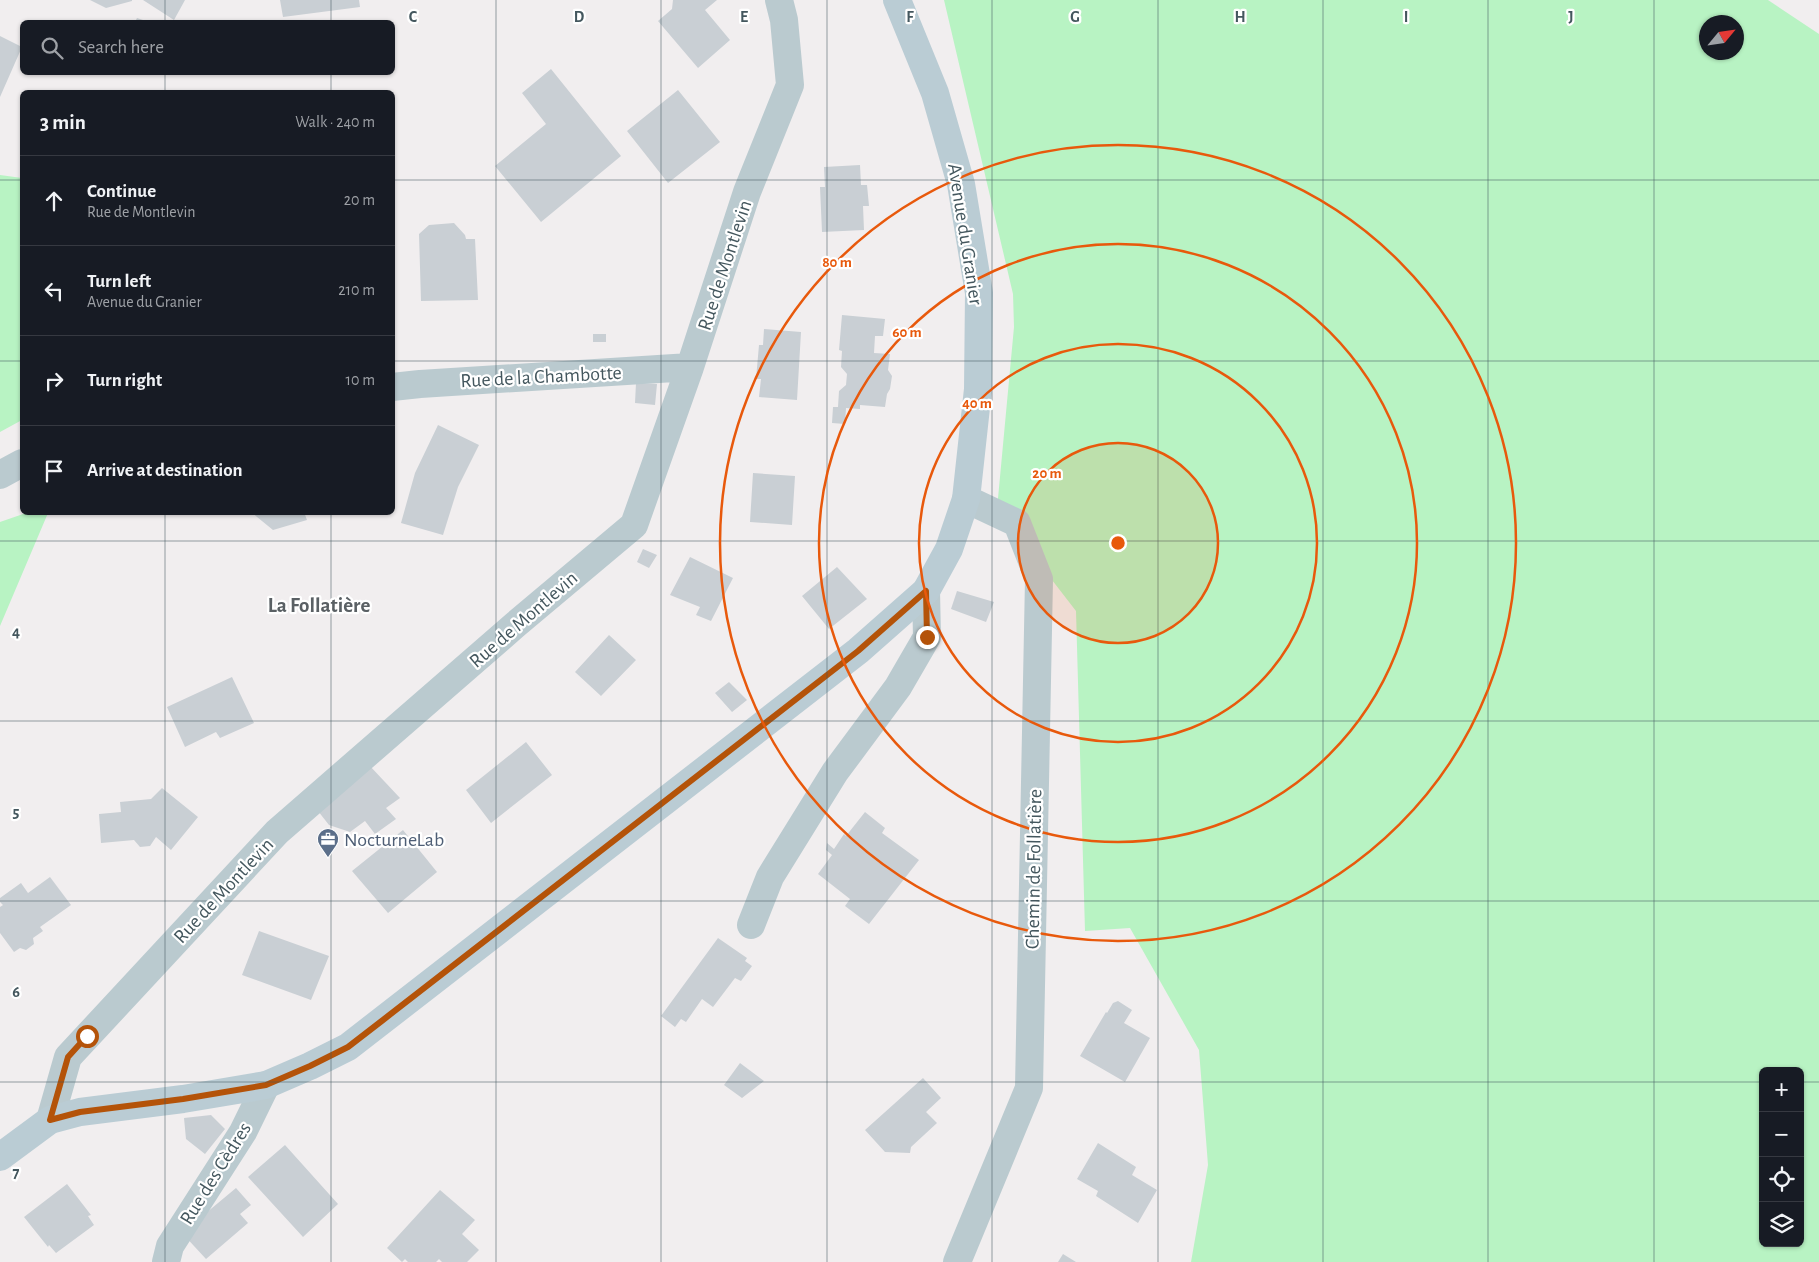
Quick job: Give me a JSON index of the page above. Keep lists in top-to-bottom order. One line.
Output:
{"streets":{"main road":["Avenue du Granier"],"street":["Rue de Montlevin","Rue de la Chambotte","Chemin de Follatière","Rue des Cèdres"]},"crossings":[["Avenue du Granier","Rue de Montlevin"],["Avenue du Granier","Chemin de Follatière"],["Avenue du Granier","Rue des Cèdres"],["Rue de Montlevin","Rue de la Chambotte"]],"districts":["La Follatière"],"places":{"office":["NocturneLab"]},"north":"top right","page":{"search":"Search here","heading":["3 min","Walk · 240 m"],"list":[["Continue","Rue de Montlevin","20 m"],["Turn left","Avenue du Granier","210 m"],["Turn right","10 m"],"Arrive at destination"],"map_buttons":["+","−"]},"grid":{"columns":["C","D","E","F","G","H","I","J"],"rows":["4","5","6","7"]},"rings":["80 m","60 m","40 m","20 m"]}
